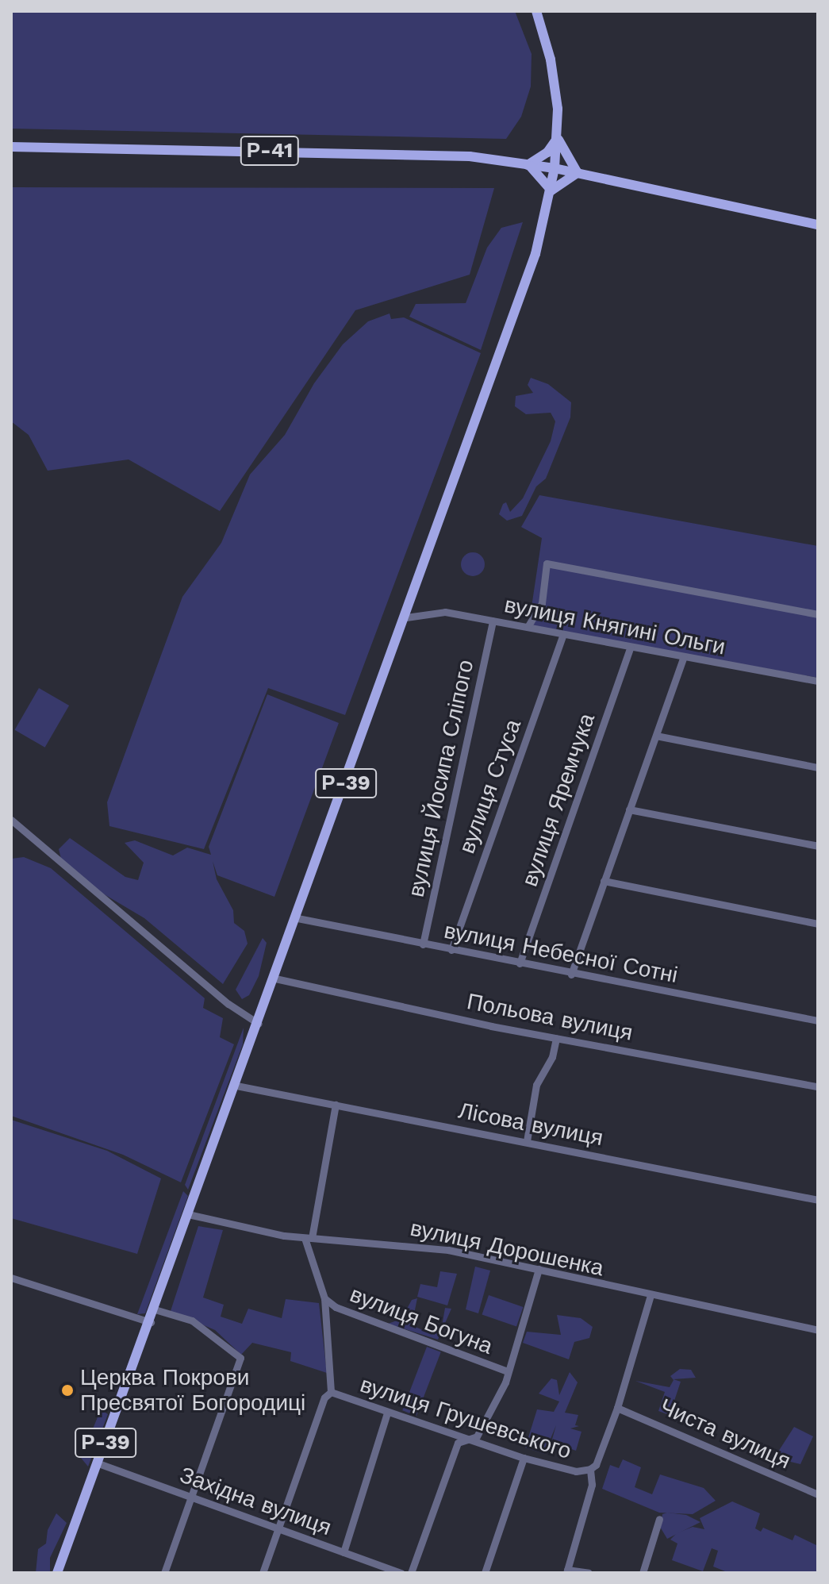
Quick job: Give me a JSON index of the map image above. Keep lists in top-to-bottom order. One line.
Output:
{"streets":{"main road":["Р-41","Р-39"],"street":["вулиця Княгині Ольги","вулиця Йосипа Сліпого","вулиця Стуса","вулиця Яремчука","вулиця Небесної Сотні","Польова вулиця","Лісова вулиця","вулиця Дорошенка","вулиця Богуна","вулиця Грушевського","Чиста вулиця","Західна вулиця"]},"crossings":[["Р-41","Р-39"],["вулиця Княгині Ольги","вулиця Йосипа Сліпого"],["вулиця Княгині Ольги","Р-39"],["вулиця Княгині Ольги","вулиця Стуса"],["вулиця Княгині Ольги","вулиця Яремчука"],["вулиця Йосипа Сліпого","вулиця Небесної Сотні"],["Р-39","вулиця Небесної Сотні"],["Р-39","Польова вулиця"],["Р-39","Лісова вулиця"],["Р-39","вулиця Дорошенка"],["Р-39","Західна вулиця"],["вулиця Стуса","вулиця Небесної Сотні"],["вулиця Яремчука","вулиця Небесної Сотні"]],"places":["Церква Покрови Пресвятої Богородиці"]}
